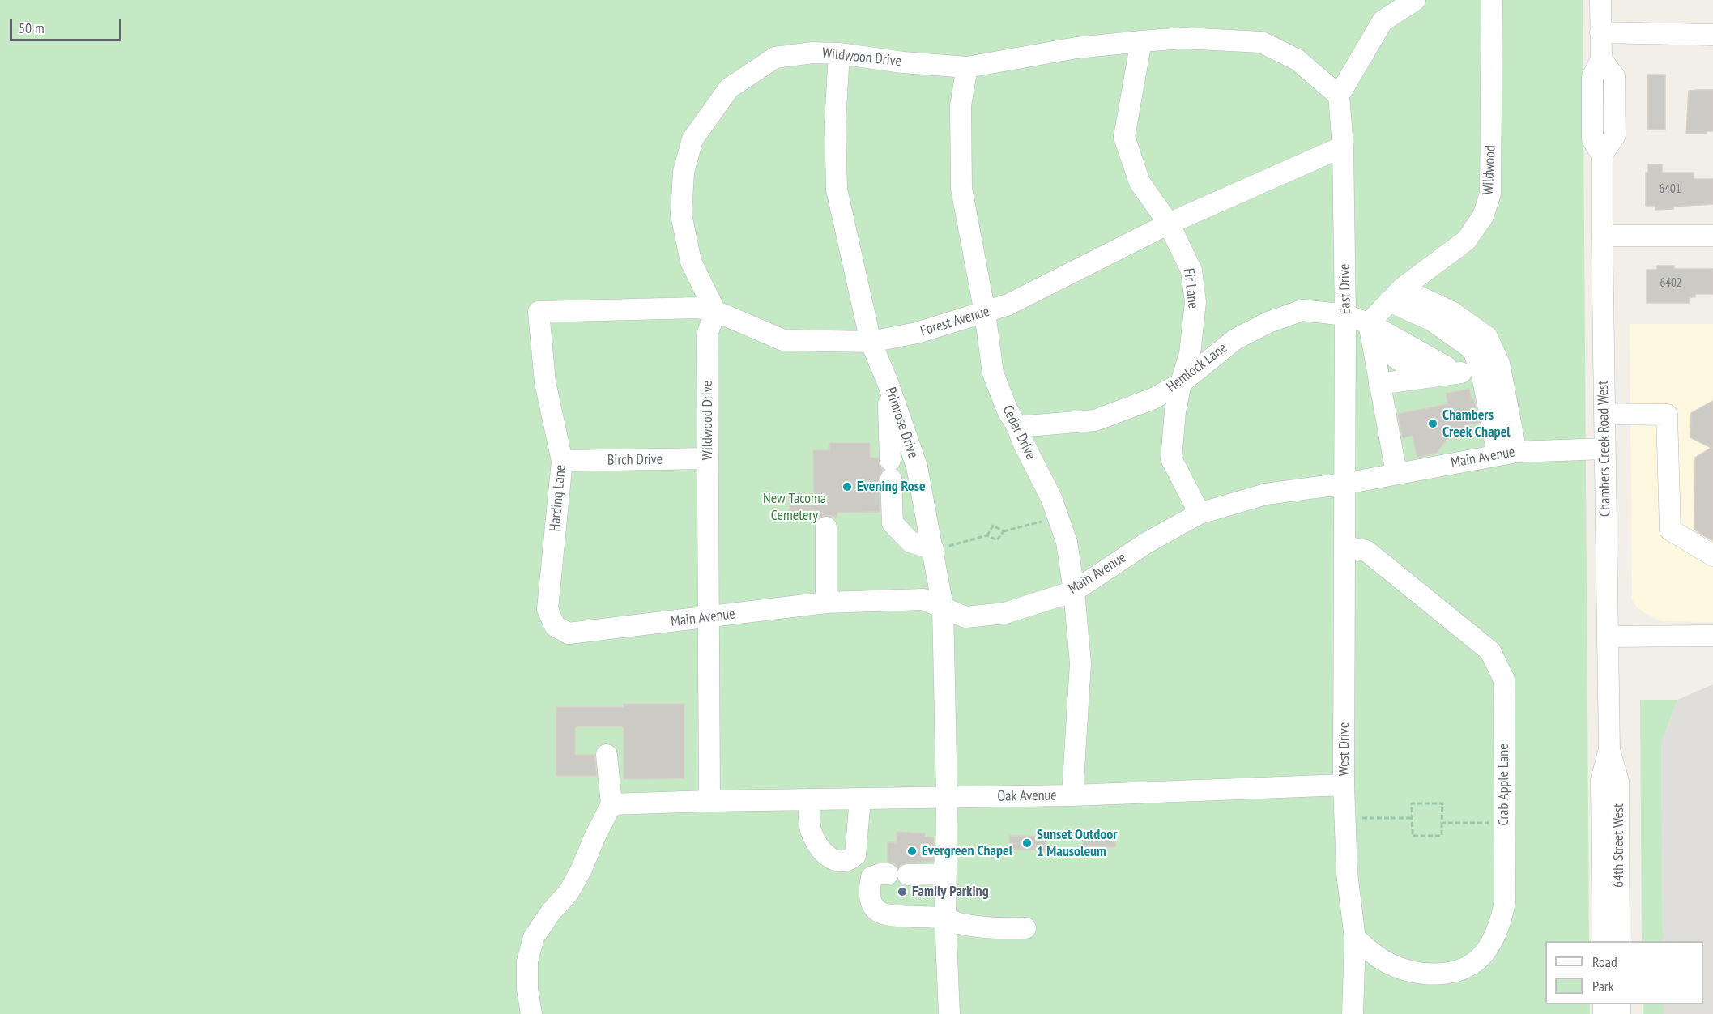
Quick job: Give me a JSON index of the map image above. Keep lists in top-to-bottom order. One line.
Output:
{"streets":{"street":["Wildwood Drive","Wildwood","Fir Lane","East Drive","Forest Avenue","Hemlock Lane","Primrose Drive","Cedar Drive","Chambers Creek Road West","Main Avenue","Birch Drive","Harding Lane","West Drive","Crab Apple Lane","Oak Avenue","64th Street West"]},"crossings":[["Wildwood Drive","Fir Lane"],["Wildwood Drive","East Drive"],["Wildwood Drive","Forest Avenue"],["Wildwood Drive","Primrose Drive"],["Wildwood Drive","Cedar Drive"],["Wildwood Drive","Main Avenue"],["Wildwood Drive","Birch Drive"],["Wildwood Drive","Oak Avenue"],["Fir Lane","Forest Avenue"],["Fir Lane","Hemlock Lane"],["Fir Lane","Main Avenue"],["East Drive","Forest Avenue"],["East Drive","Hemlock Lane"],["East Drive","Main Avenue"],["East Drive","West Drive"],["Forest Avenue","Primrose Drive"],["Forest Avenue","Cedar Drive"],["Forest Avenue","Harding Lane"],["Hemlock Lane","Cedar Drive"],["Primrose Drive","Main Avenue"],["Primrose Drive","Oak Avenue"],["Cedar Drive","Main Avenue"],["Cedar Drive","Oak Avenue"],["Chambers Creek Road West","Main Avenue"],["Chambers Creek Road West","64th Street West"],["Main Avenue","Harding Lane"],["Main Avenue","West Drive"],["Birch Drive","Harding Lane"],["West Drive","Crab Apple Lane"],["West Drive","Oak Avenue"]],"parks":["New Tacoma Cemetery"],"places":["Chambers Creek Chapel","Evening Rose","Sunset Outdoor 1 Mausoleum","Evergreen Chapel","Family Parking"],"house_numbers":["6401","6402"],"legend":["Road","Park"],"scale_bar":"50 m"}
